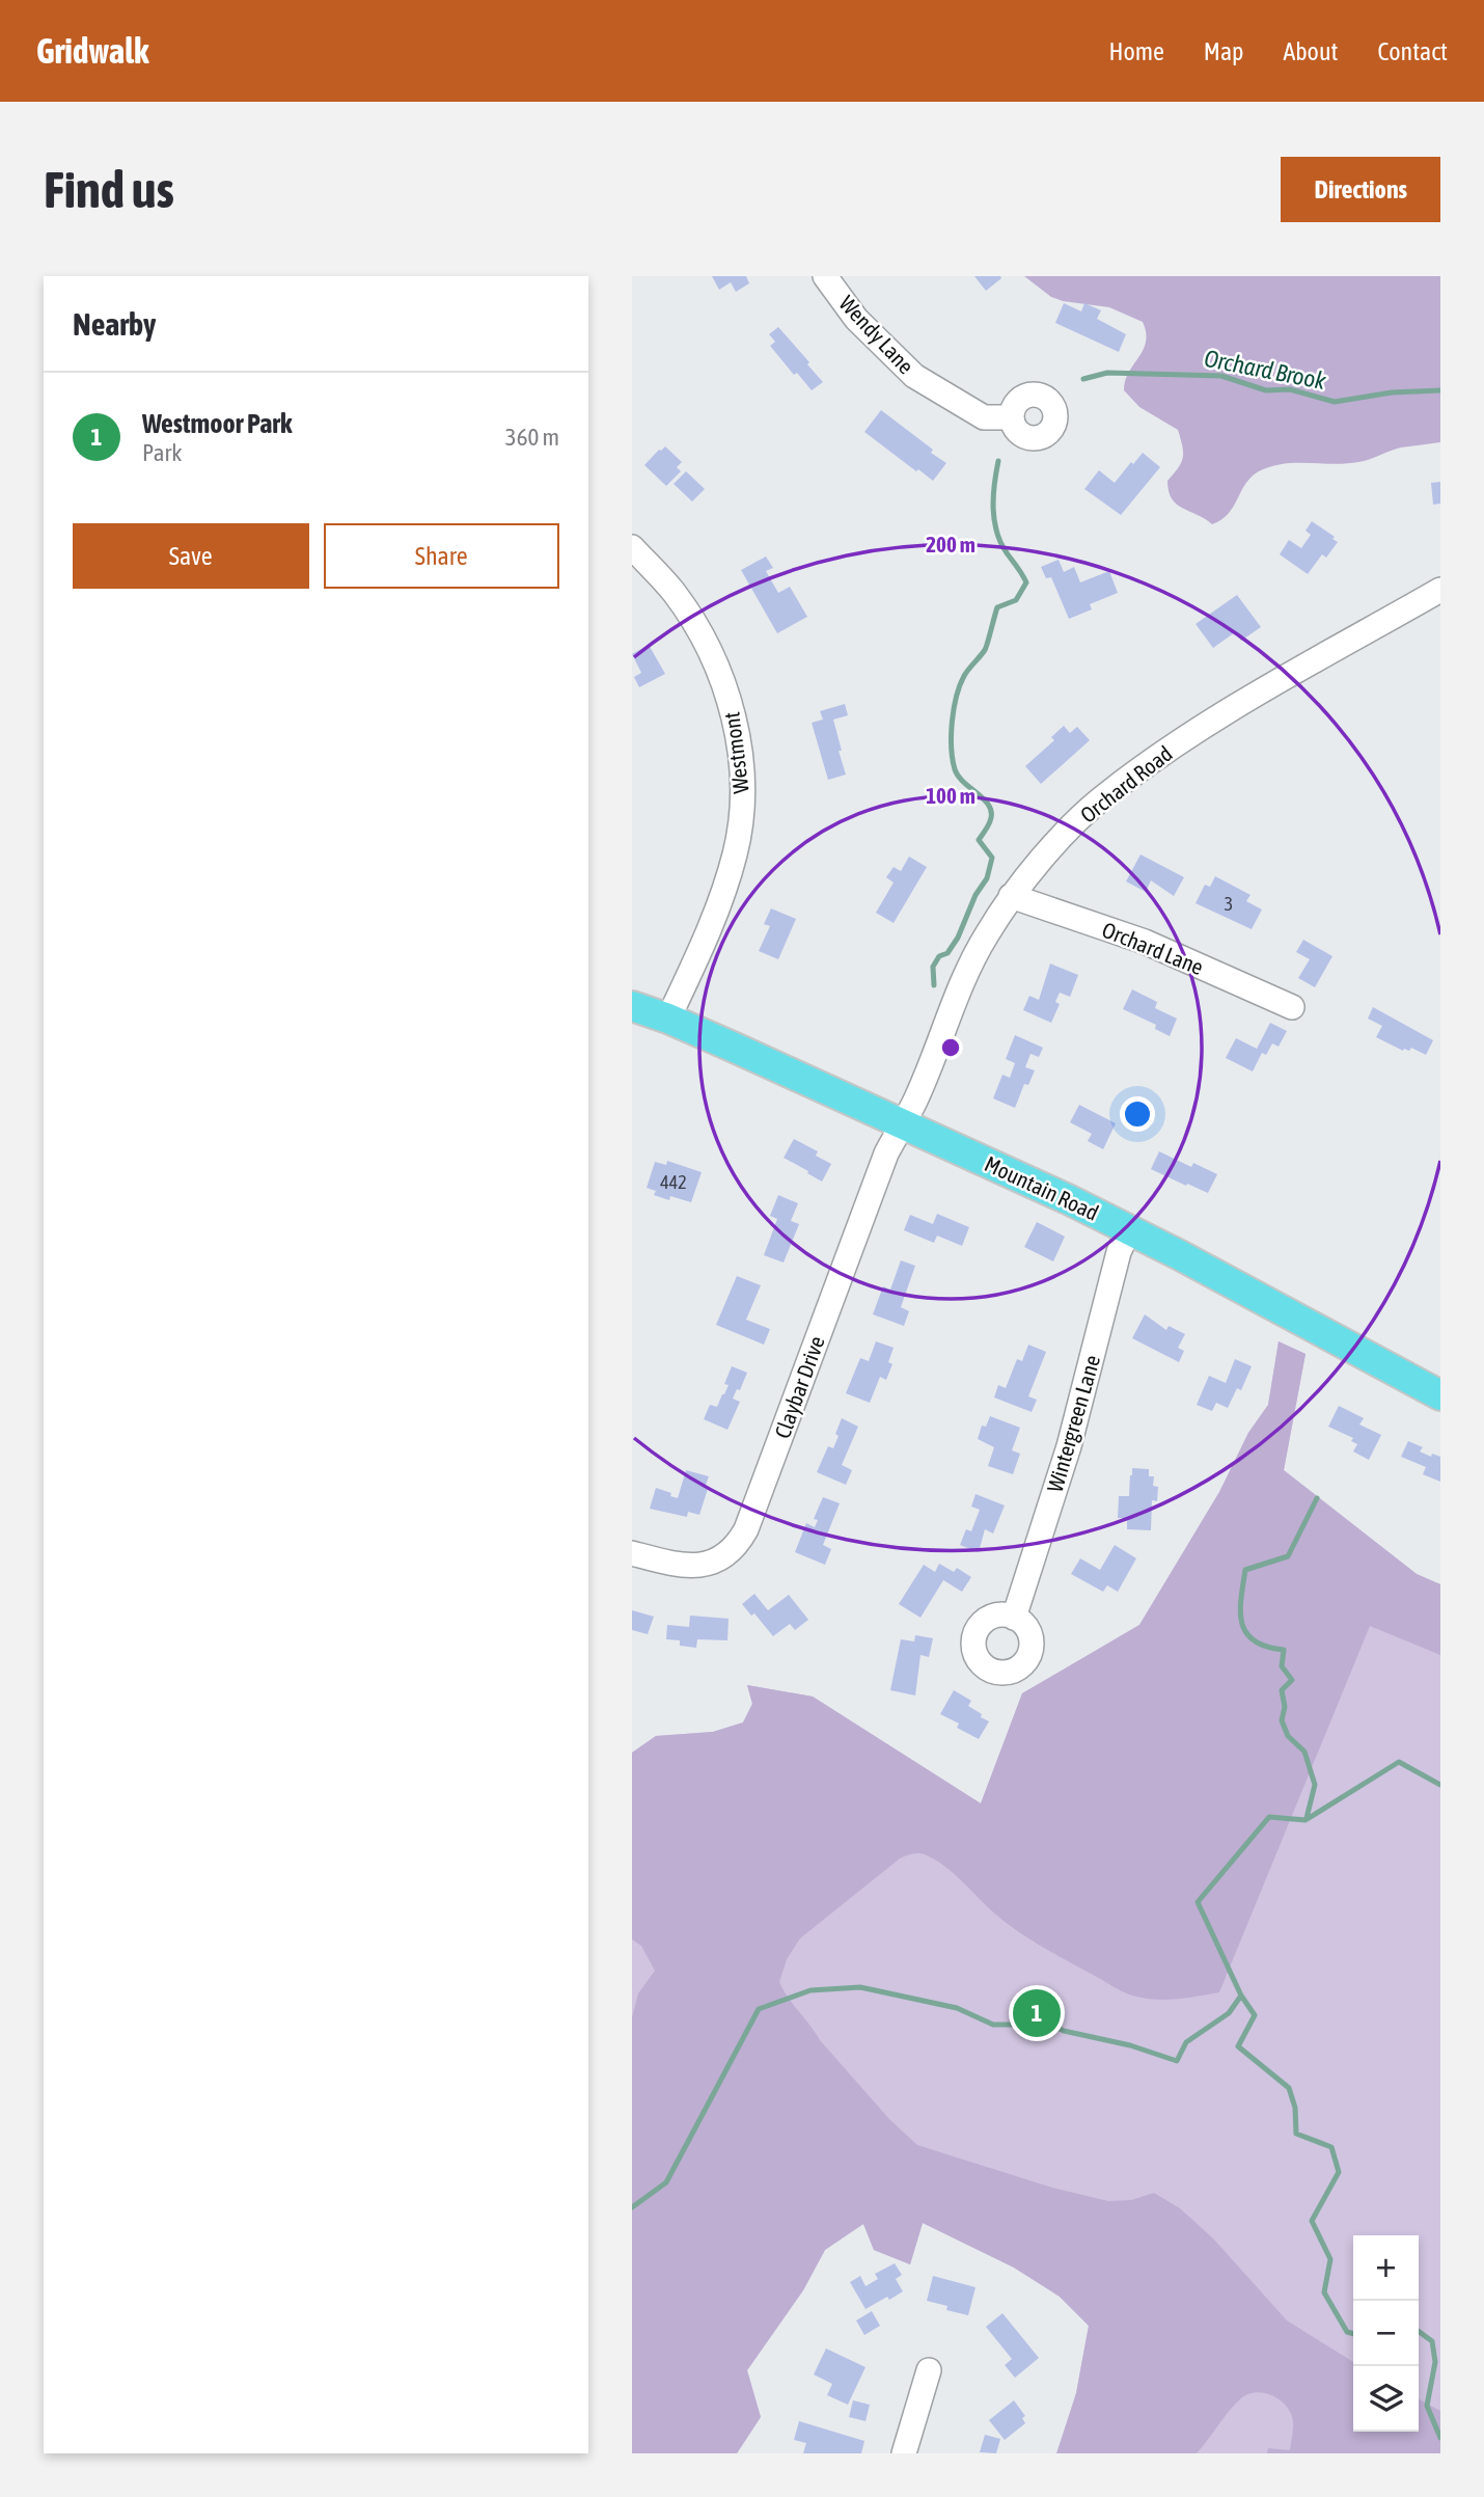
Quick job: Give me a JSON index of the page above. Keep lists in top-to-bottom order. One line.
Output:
{"streets":{"main road":["Mountain Road"],"street":["Wendy Lane","Westmont","Orchard Road","Orchard Lane","Claybar Drive","Wintergreen Lane"]},"crossings":[["Westmont","Mountain Road"],["Orchard Road","Orchard Lane"],["Orchard Road","Mountain Road"],["Orchard Road","Claybar Drive"],["Mountain Road","Claybar Drive"],["Mountain Road","Wintergreen Lane"]],"water":["Orchard Brook"],"house_numbers":["3","442"],"page":{"header":"Gridwalk","nav":["Home","Map","About","Contact"],"buttons":["Directions",["Save","Share"]],"title":"Find us","heading":"Nearby","list":[{"mark":"1","name":"Westmoor Park","note":"Park","value":"360 m"}],"pins":"1","map_buttons":["+","−"]},"rings":["200 m","100 m"]}
